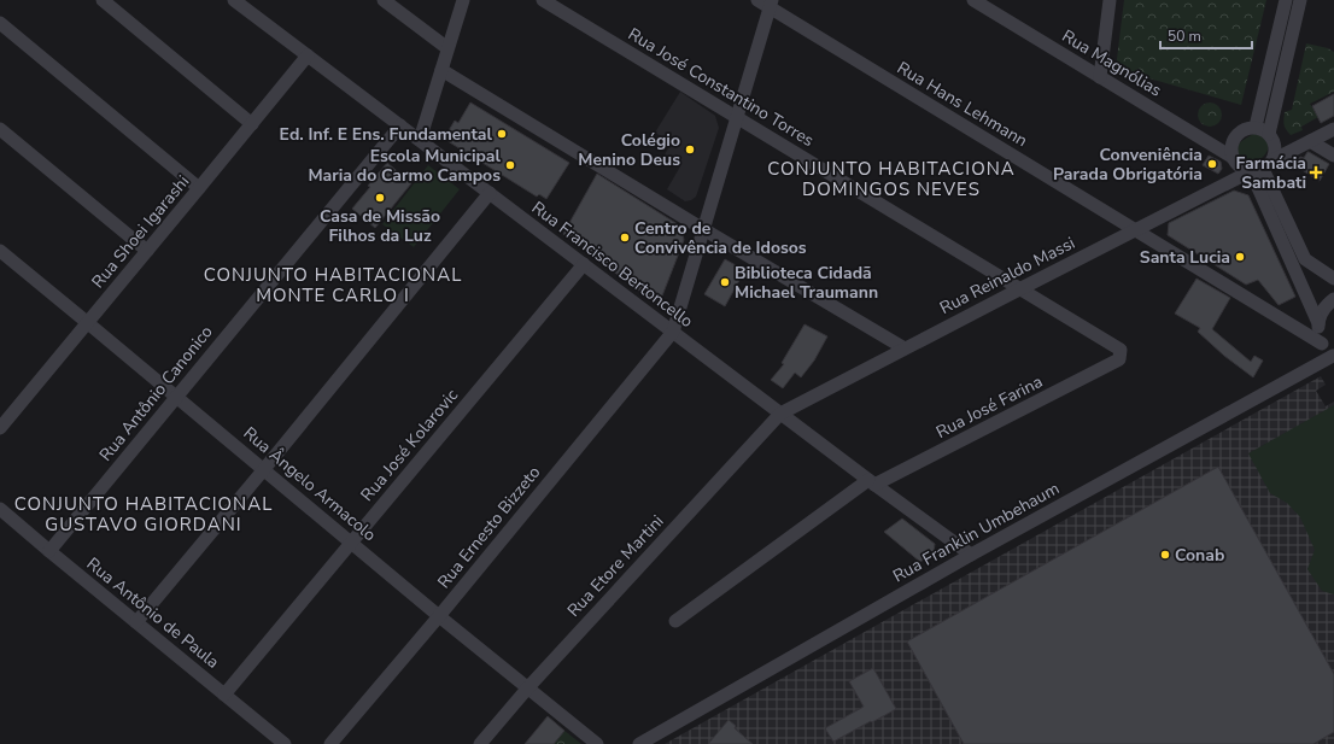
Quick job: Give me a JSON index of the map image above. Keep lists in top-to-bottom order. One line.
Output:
{"streets":{"street":["Rua Magnólias","Rua José Constantino Torres","Rua Hans Lehmann","Rua Shoei Igarashi","Rua Francisco Bertoncello","Rua Reinaldo Massi","Rua Antônio Canonico","Rua José Farina","Rua José Kolarovic","Rua Ângelo Armacolo","Rua Ernesto Bizzeto","Rua Franklin Umbehaum","Rua Etore Martini","Rua Antônio de Paula"]},"crossings":[["Rua Magnólias","Rua Reinaldo Massi"],["Rua José Constantino Torres","Rua Reinaldo Massi"],["Rua José Constantino Torres","Rua José Farina"],["Rua Hans Lehmann","Rua Reinaldo Massi"],["Rua Hans Lehmann","Rua Franklin Umbehaum"],["Rua Shoei Igarashi","Rua Francisco Bertoncello"],["Rua Shoei Igarashi","Rua Ângelo Armacolo"],["Rua Francisco Bertoncello","Rua Reinaldo Massi"],["Rua Francisco Bertoncello","Rua Antônio Canonico"],["Rua Francisco Bertoncello","Rua José Farina"],["Rua Francisco Bertoncello","Rua José Kolarovic"],["Rua Francisco Bertoncello","Rua Ernesto Bizzeto"],["Rua Francisco Bertoncello","Rua Franklin Umbehaum"],["Rua Francisco Bertoncello","Rua Etore Martini"],["Rua Reinaldo Massi","Rua Etore Martini"],["Rua Antônio Canonico","Rua Ângelo Armacolo"],["Rua Antônio Canonico","Rua Antônio de Paula"],["Rua José Kolarovic","Rua Ângelo Armacolo"],["Rua José Kolarovic","Rua Antônio de Paula"],["Rua Ângelo Armacolo","Rua Ernesto Bizzeto"],["Rua Ângelo Armacolo","Rua Etore Martini"]],"districts":["CONJUNTO HABITACIONA DOMINGOS NEVES","CONJUNTO HABITACIONAL MONTE CARLO I","CONJUNTO HABITACIONAL GUSTAVO GIORDANI"],"places":{"other":["Ed. Inf. E Ens. Fundamental","Colégio Menino Deus","Conveniência Parada Obrigatória","Escola Municipal Maria do Carmo Campos","Casa de Missão Filhos da Luz","Centro de Convivência de Idosos","Santa Lucia","Biblioteca Cidadã Michael Traumann","Conab"],"health":["Farmácia Sambati"]},"scale_bar":"50 m"}
